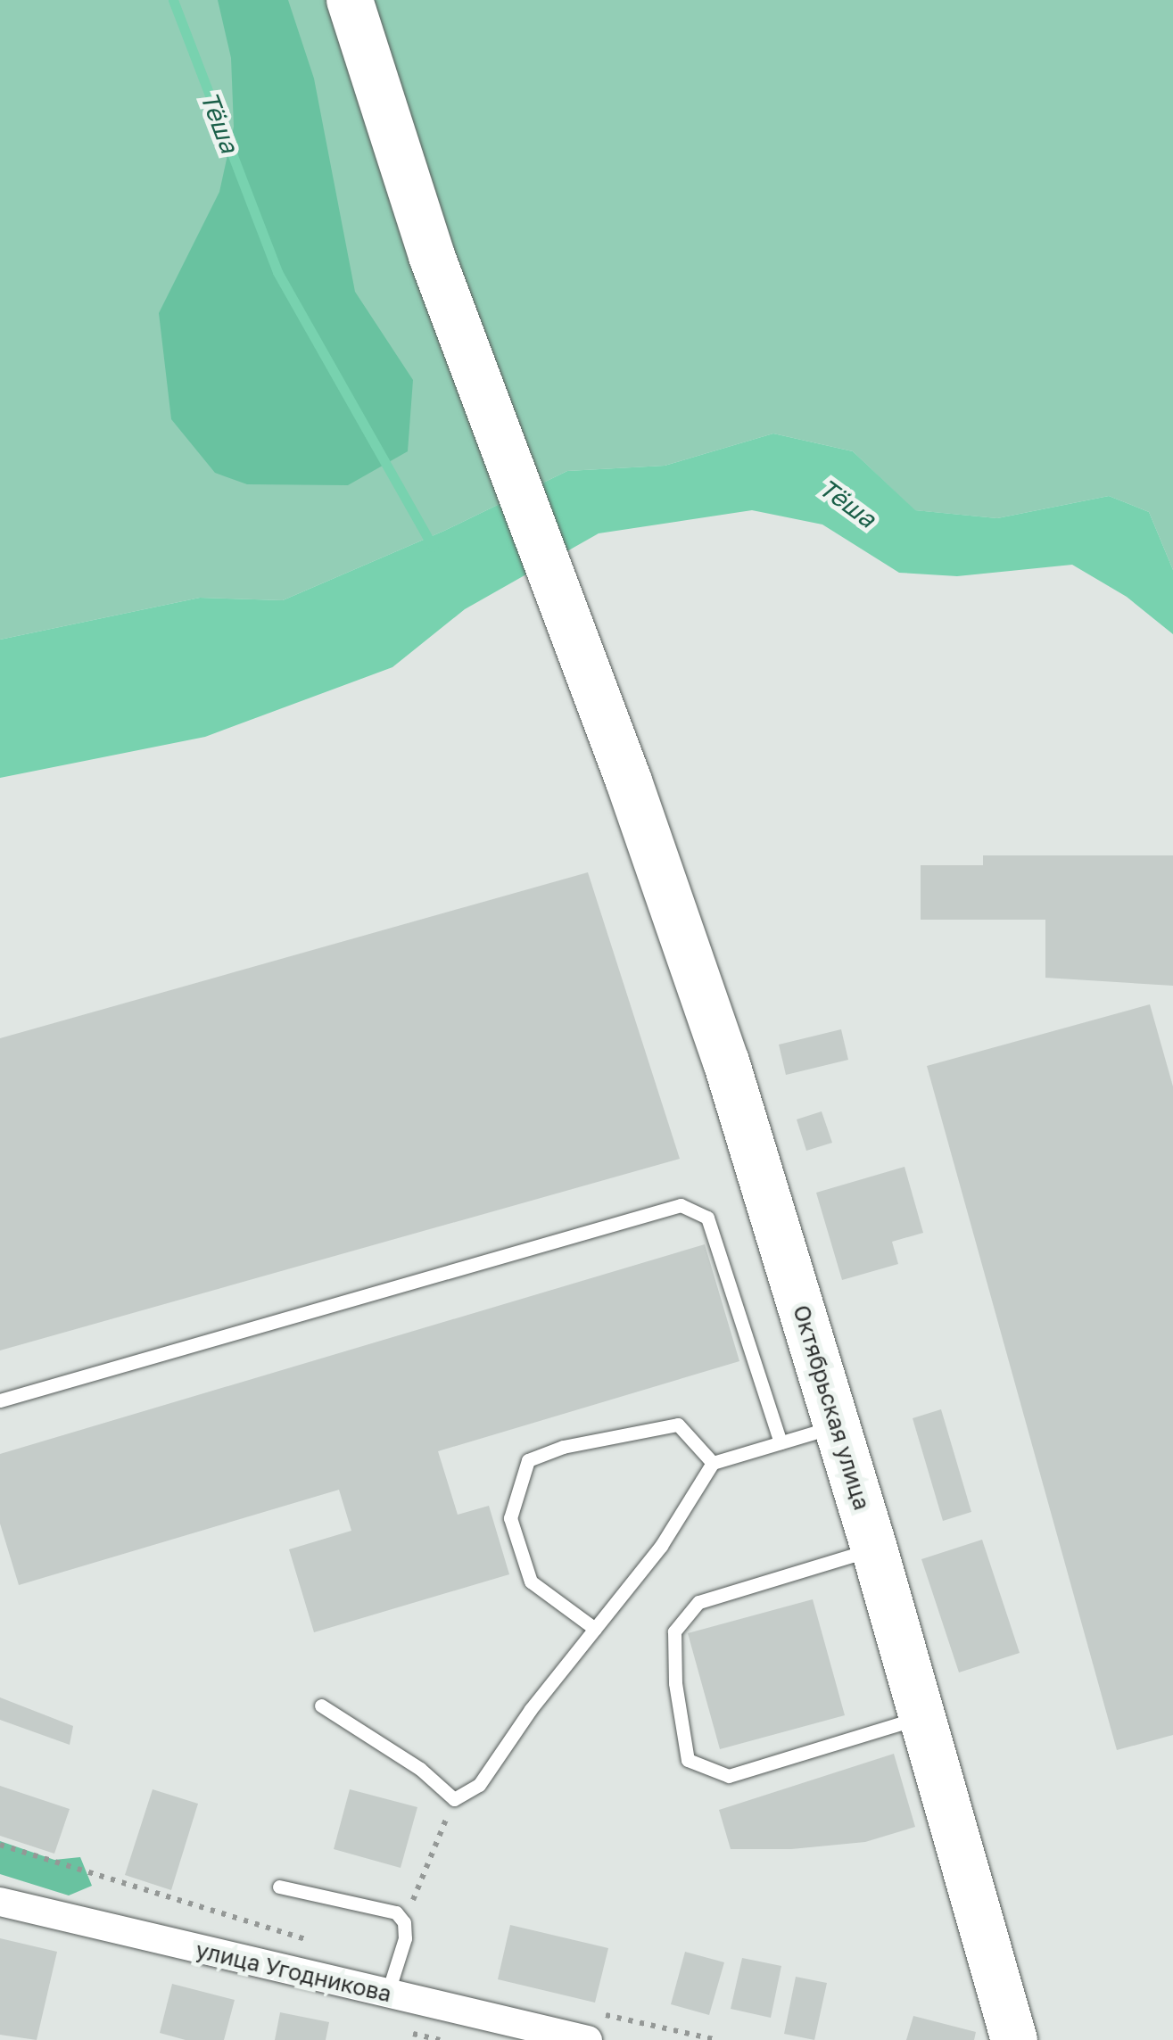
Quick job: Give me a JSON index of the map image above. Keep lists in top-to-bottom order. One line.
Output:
{"streets":{"main road":["Октябрьская улица"],"street":["улица Угодникова"]},"water":["Тёша"]}
